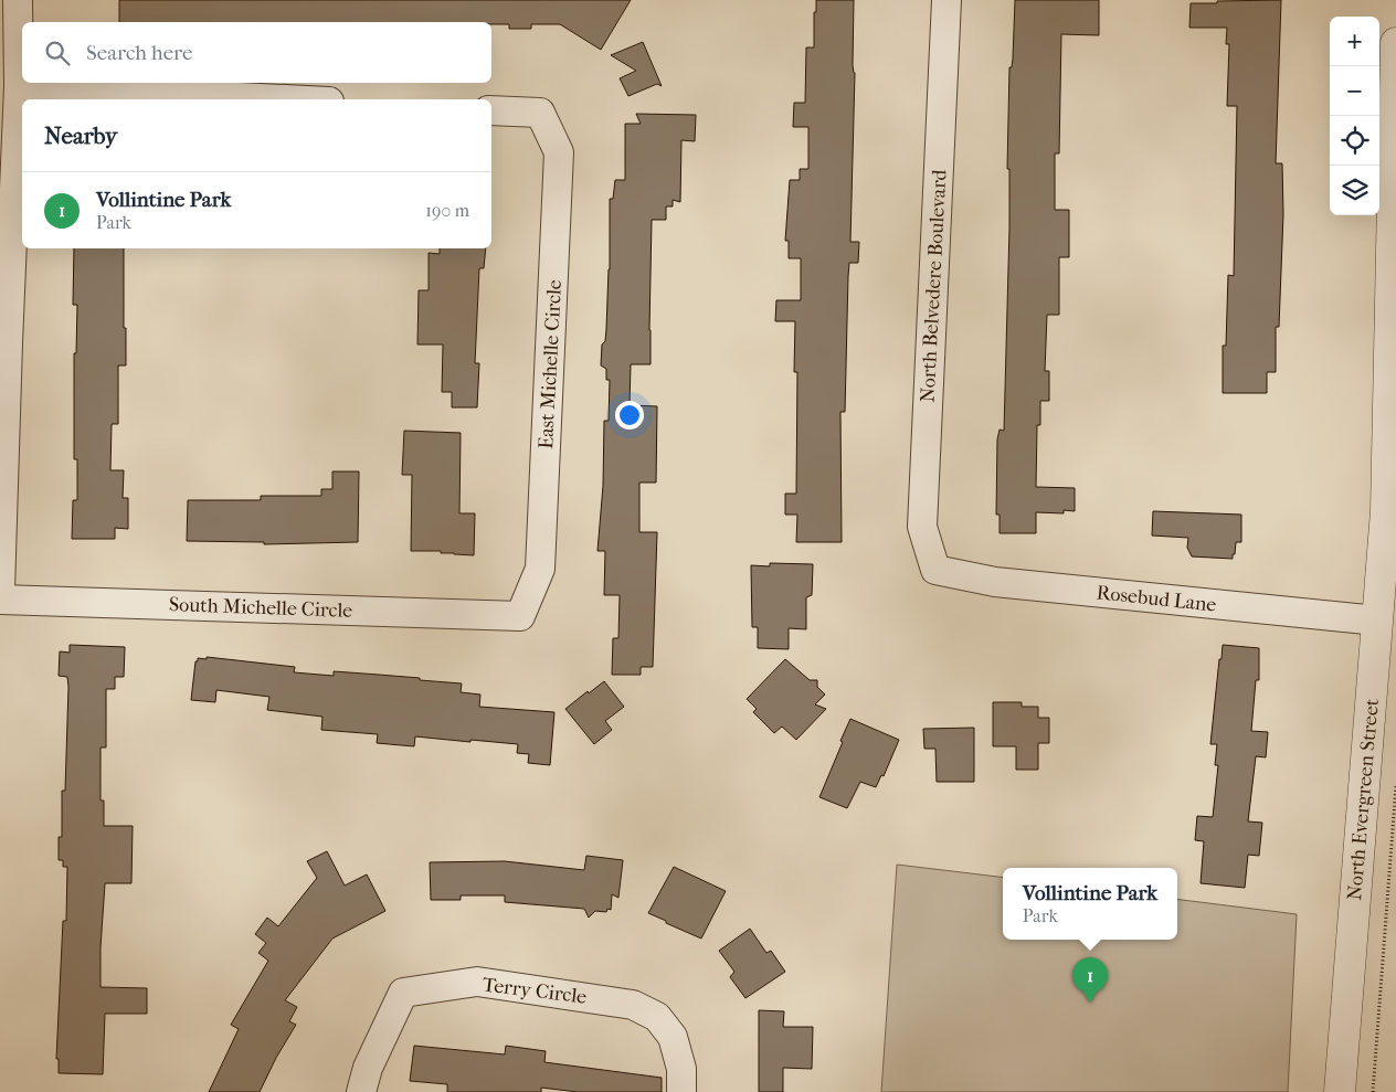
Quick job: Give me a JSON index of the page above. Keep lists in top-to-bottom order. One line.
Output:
{"streets":{"street":["North Belvedere Boulevard","East Michelle Circle","Rosebud Lane","South Michelle Circle","North Evergreen Street","Terry Circle"]},"crossings":[["North Belvedere Boulevard","Rosebud Lane"],["East Michelle Circle","South Michelle Circle"],["Rosebud Lane","North Evergreen Street"]],"page":{"map_buttons":["+","−"],"search":"Search here","heading":"Nearby","list":[{"mark":"1","name":"Vollintine Park","note":"Park","value":"190 m"}],"popup":["Vollintine Park","Park"],"pins":"1"}}
